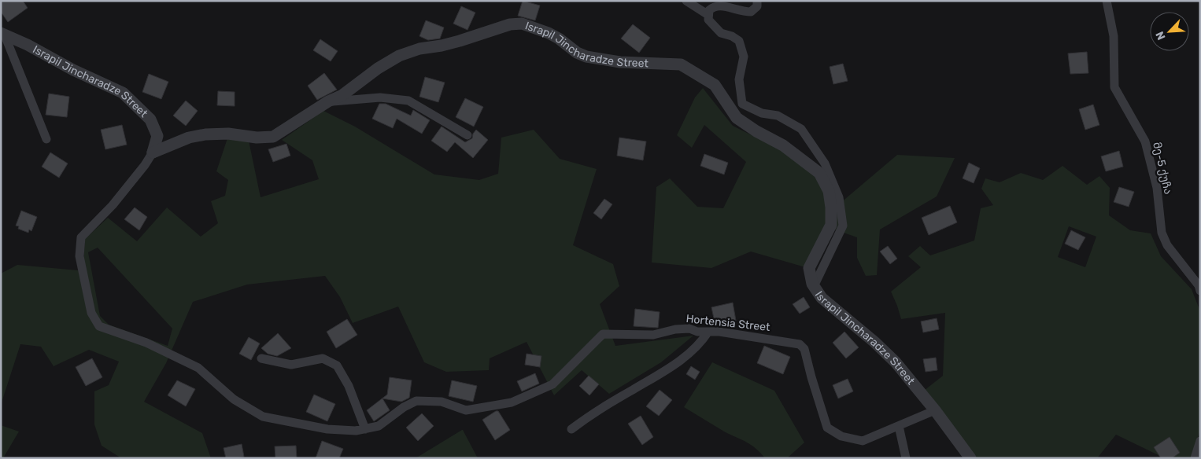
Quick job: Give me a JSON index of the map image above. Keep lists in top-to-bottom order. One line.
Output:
{"streets":{"street":["Israpil Jincharadze Street","მე-5 ქუჩა","Hortensia Street"]},"crossings":[["Israpil Jincharadze Street","Hortensia Street"]],"north":"bottom left"}
